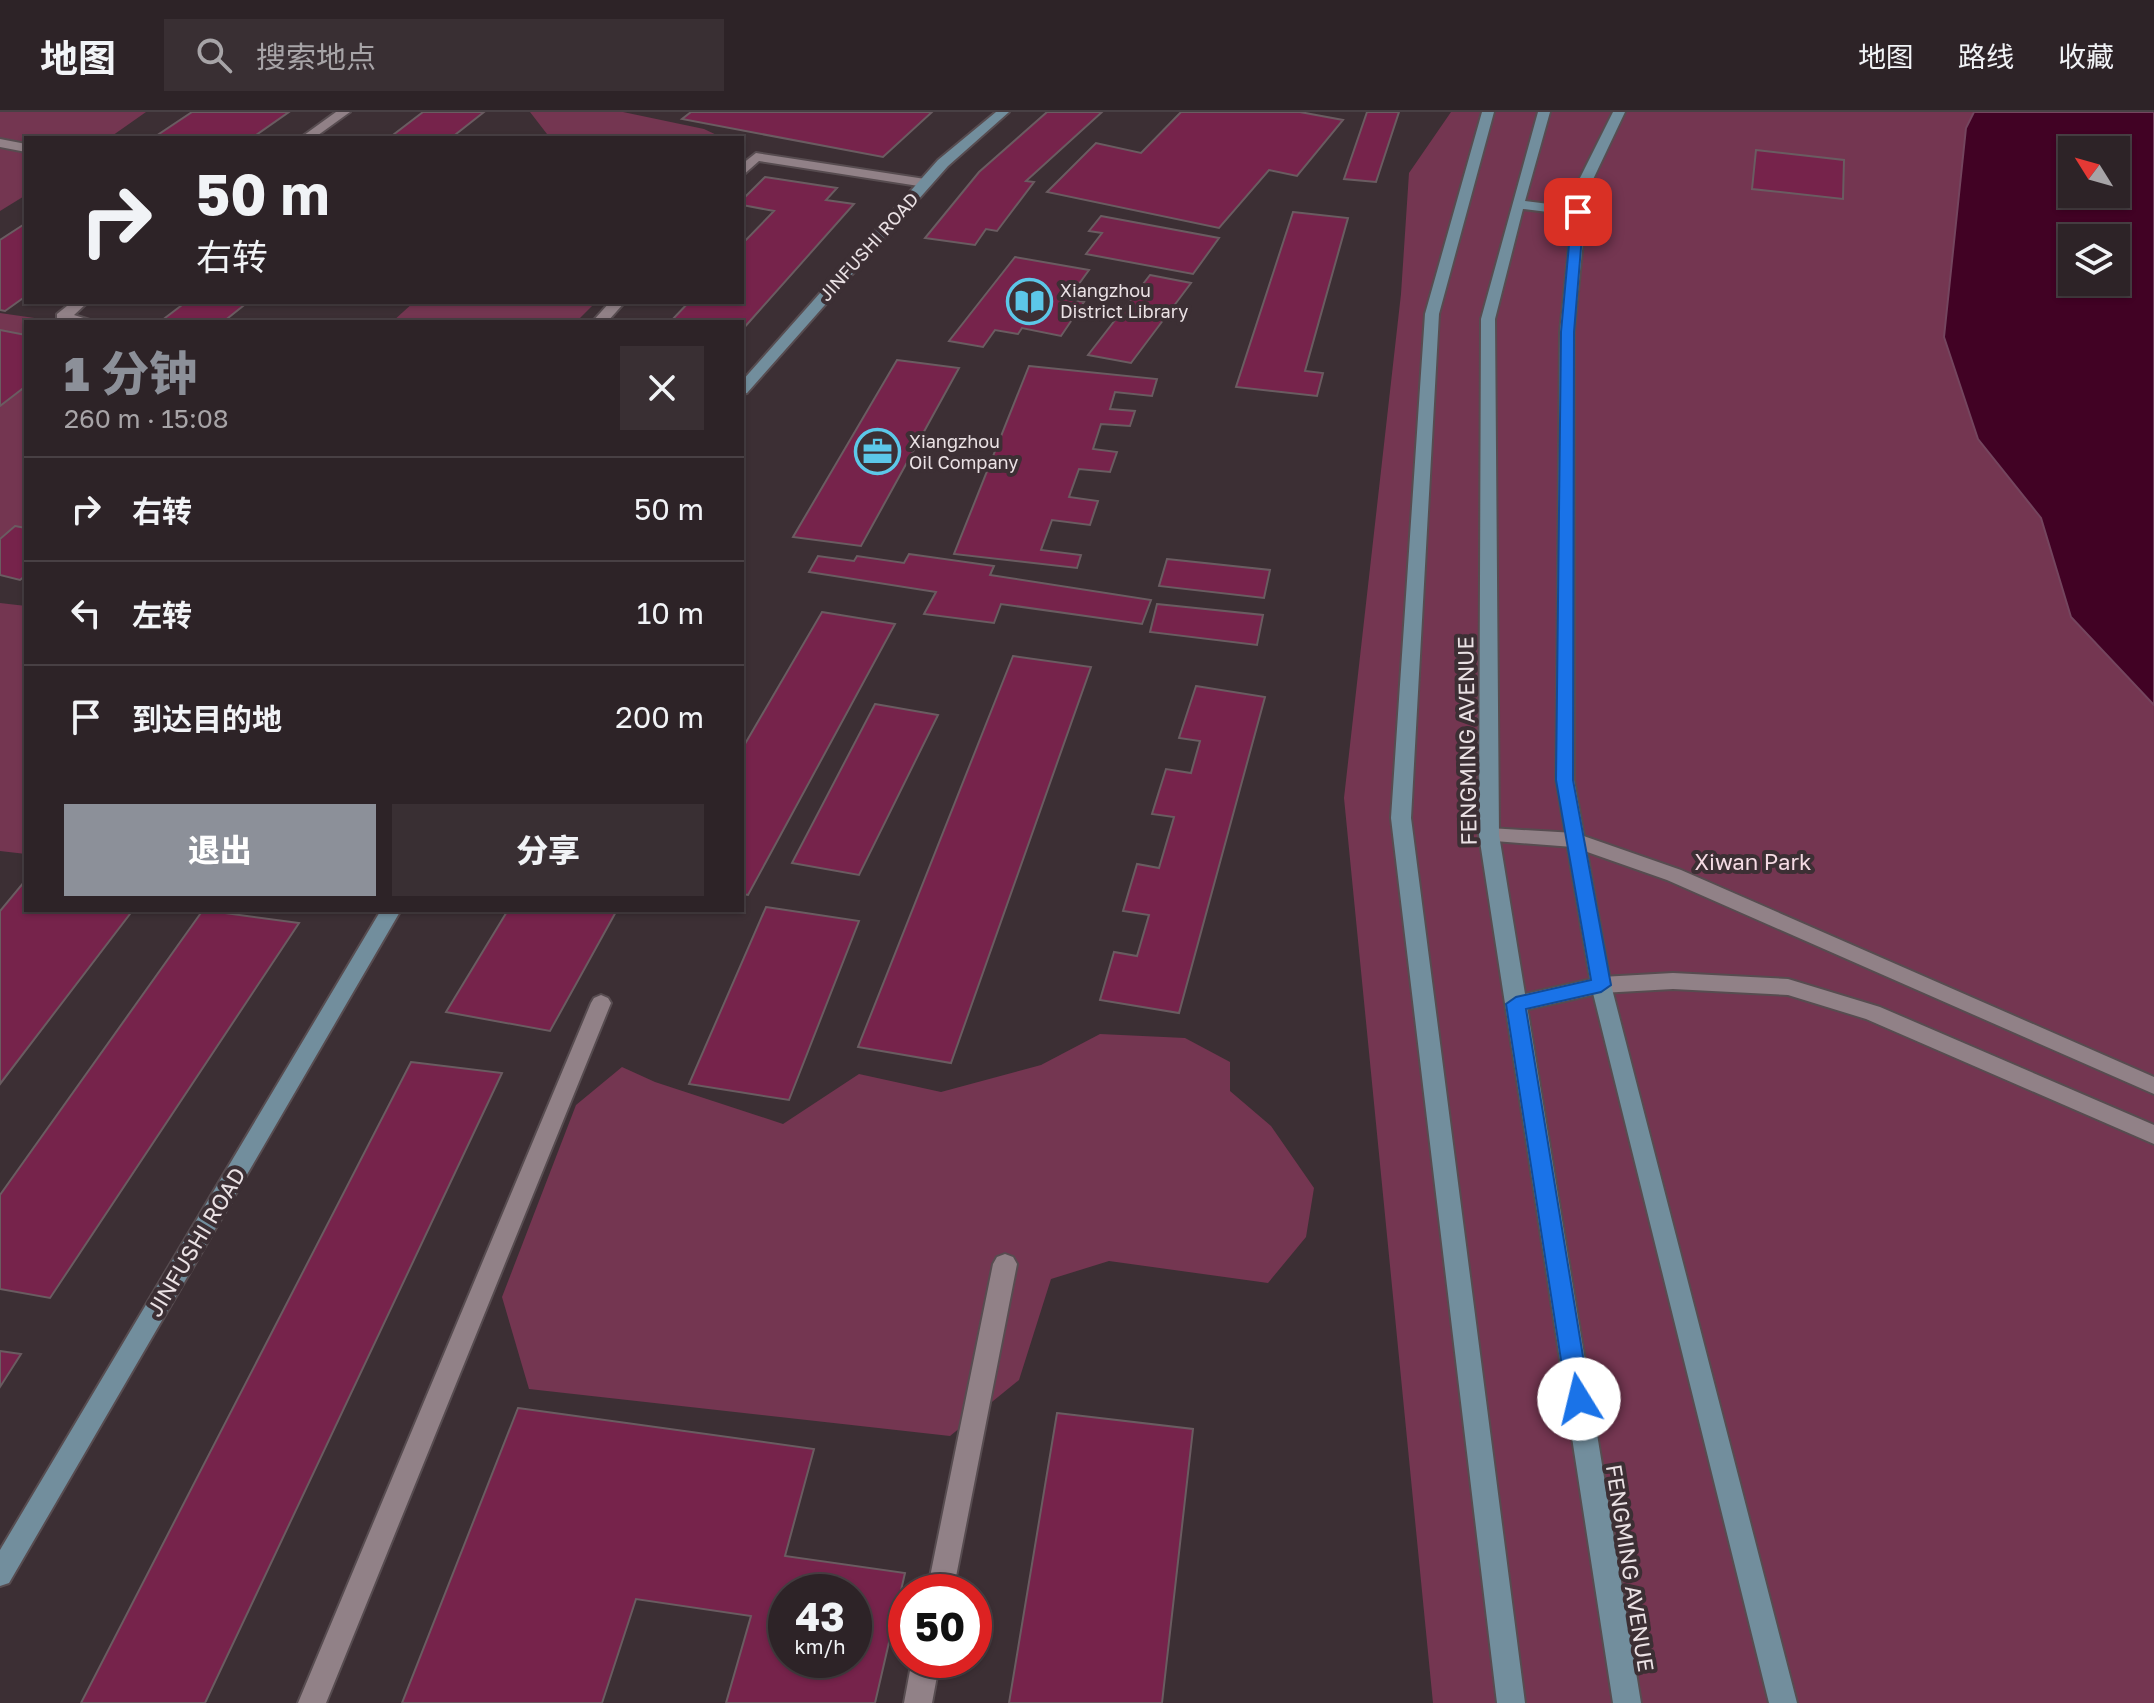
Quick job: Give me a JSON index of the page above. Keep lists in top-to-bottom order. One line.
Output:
{"streets":{"main road":["JINFUSHI ROAD","FENGMING AVENUE"]},"parks":["Xiwan Park"],"places":{"library":["Xiangzhou District Library"],"office":["Xiangzhou Oil Company"]},"north":"top left","page":{"header":"地图","search":"搜索地点","nav":["地图","路线","收藏"],"turn":["50 m","右转"],"heading":["1 分钟","260 m · 15:08"],"list":[{"name":"右转","value":"50 m"},{"name":"左转","value":"10 m"},{"name":"到达目的地","value":"200 m"}],"buttons":["退出","分享"],"speed":"43 km/h","limit":"50"}}
